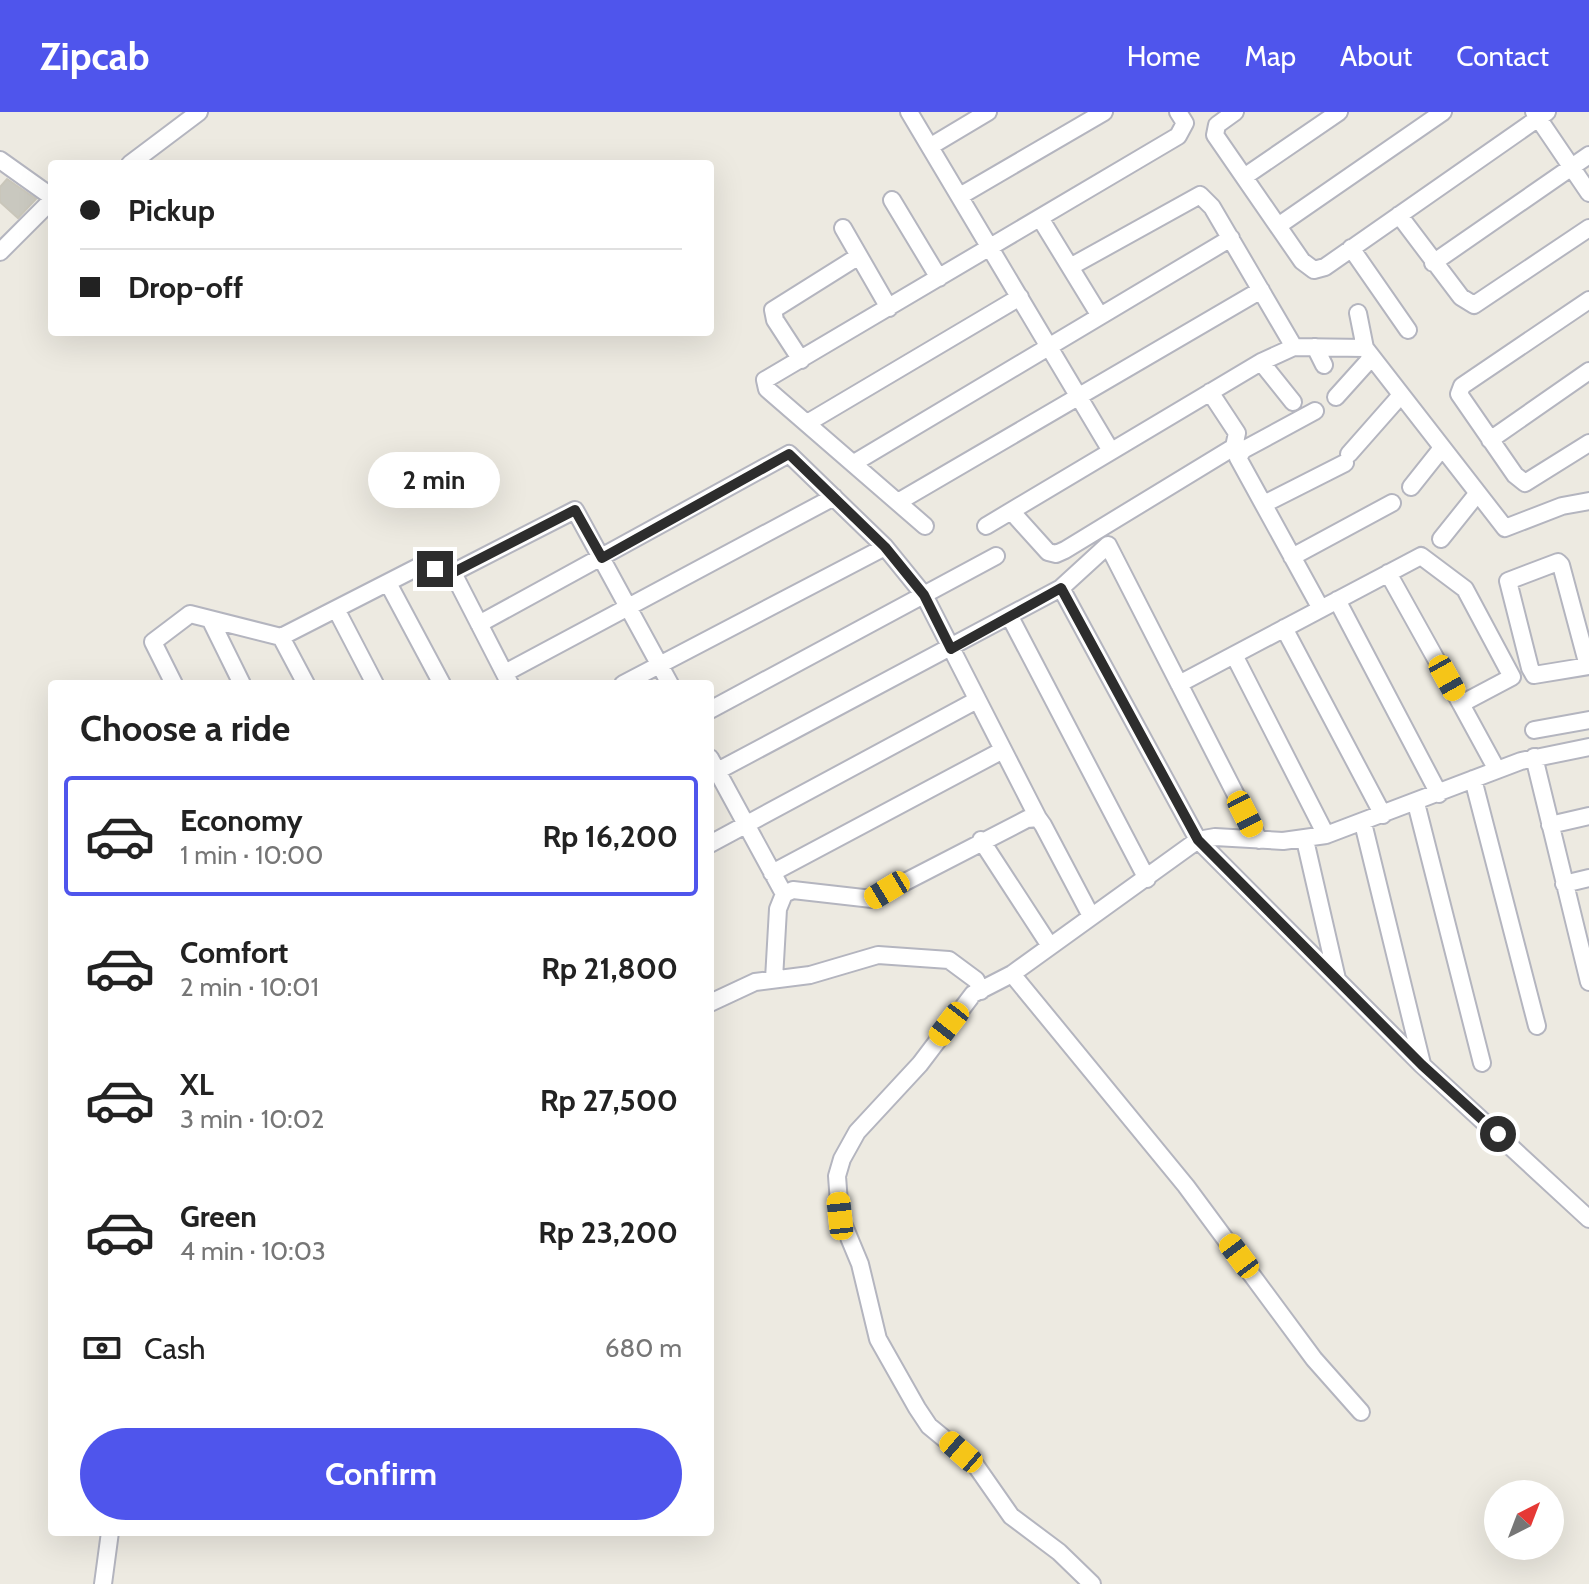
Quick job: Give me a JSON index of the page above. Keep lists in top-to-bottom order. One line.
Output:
{"north":"top right","page":{"header":"Zipcab","nav":["Home","Map","About","Contact"],"banner":["Pickup","Drop-off"],"bubble":"2 min","heading":"Choose a ride","list":[{"name":"Economy","note":"1 min · 10:00","value":"Rp 16,200"},{"name":"Comfort","note":"2 min · 10:01","value":"Rp 21,800"},{"name":"XL","note":"3 min · 10:02","value":"Rp 27,500"},{"name":"Green","note":"4 min · 10:03","value":"Rp 23,200"}],"pay":["Cash","680 m"],"buttons":"Confirm"}}
